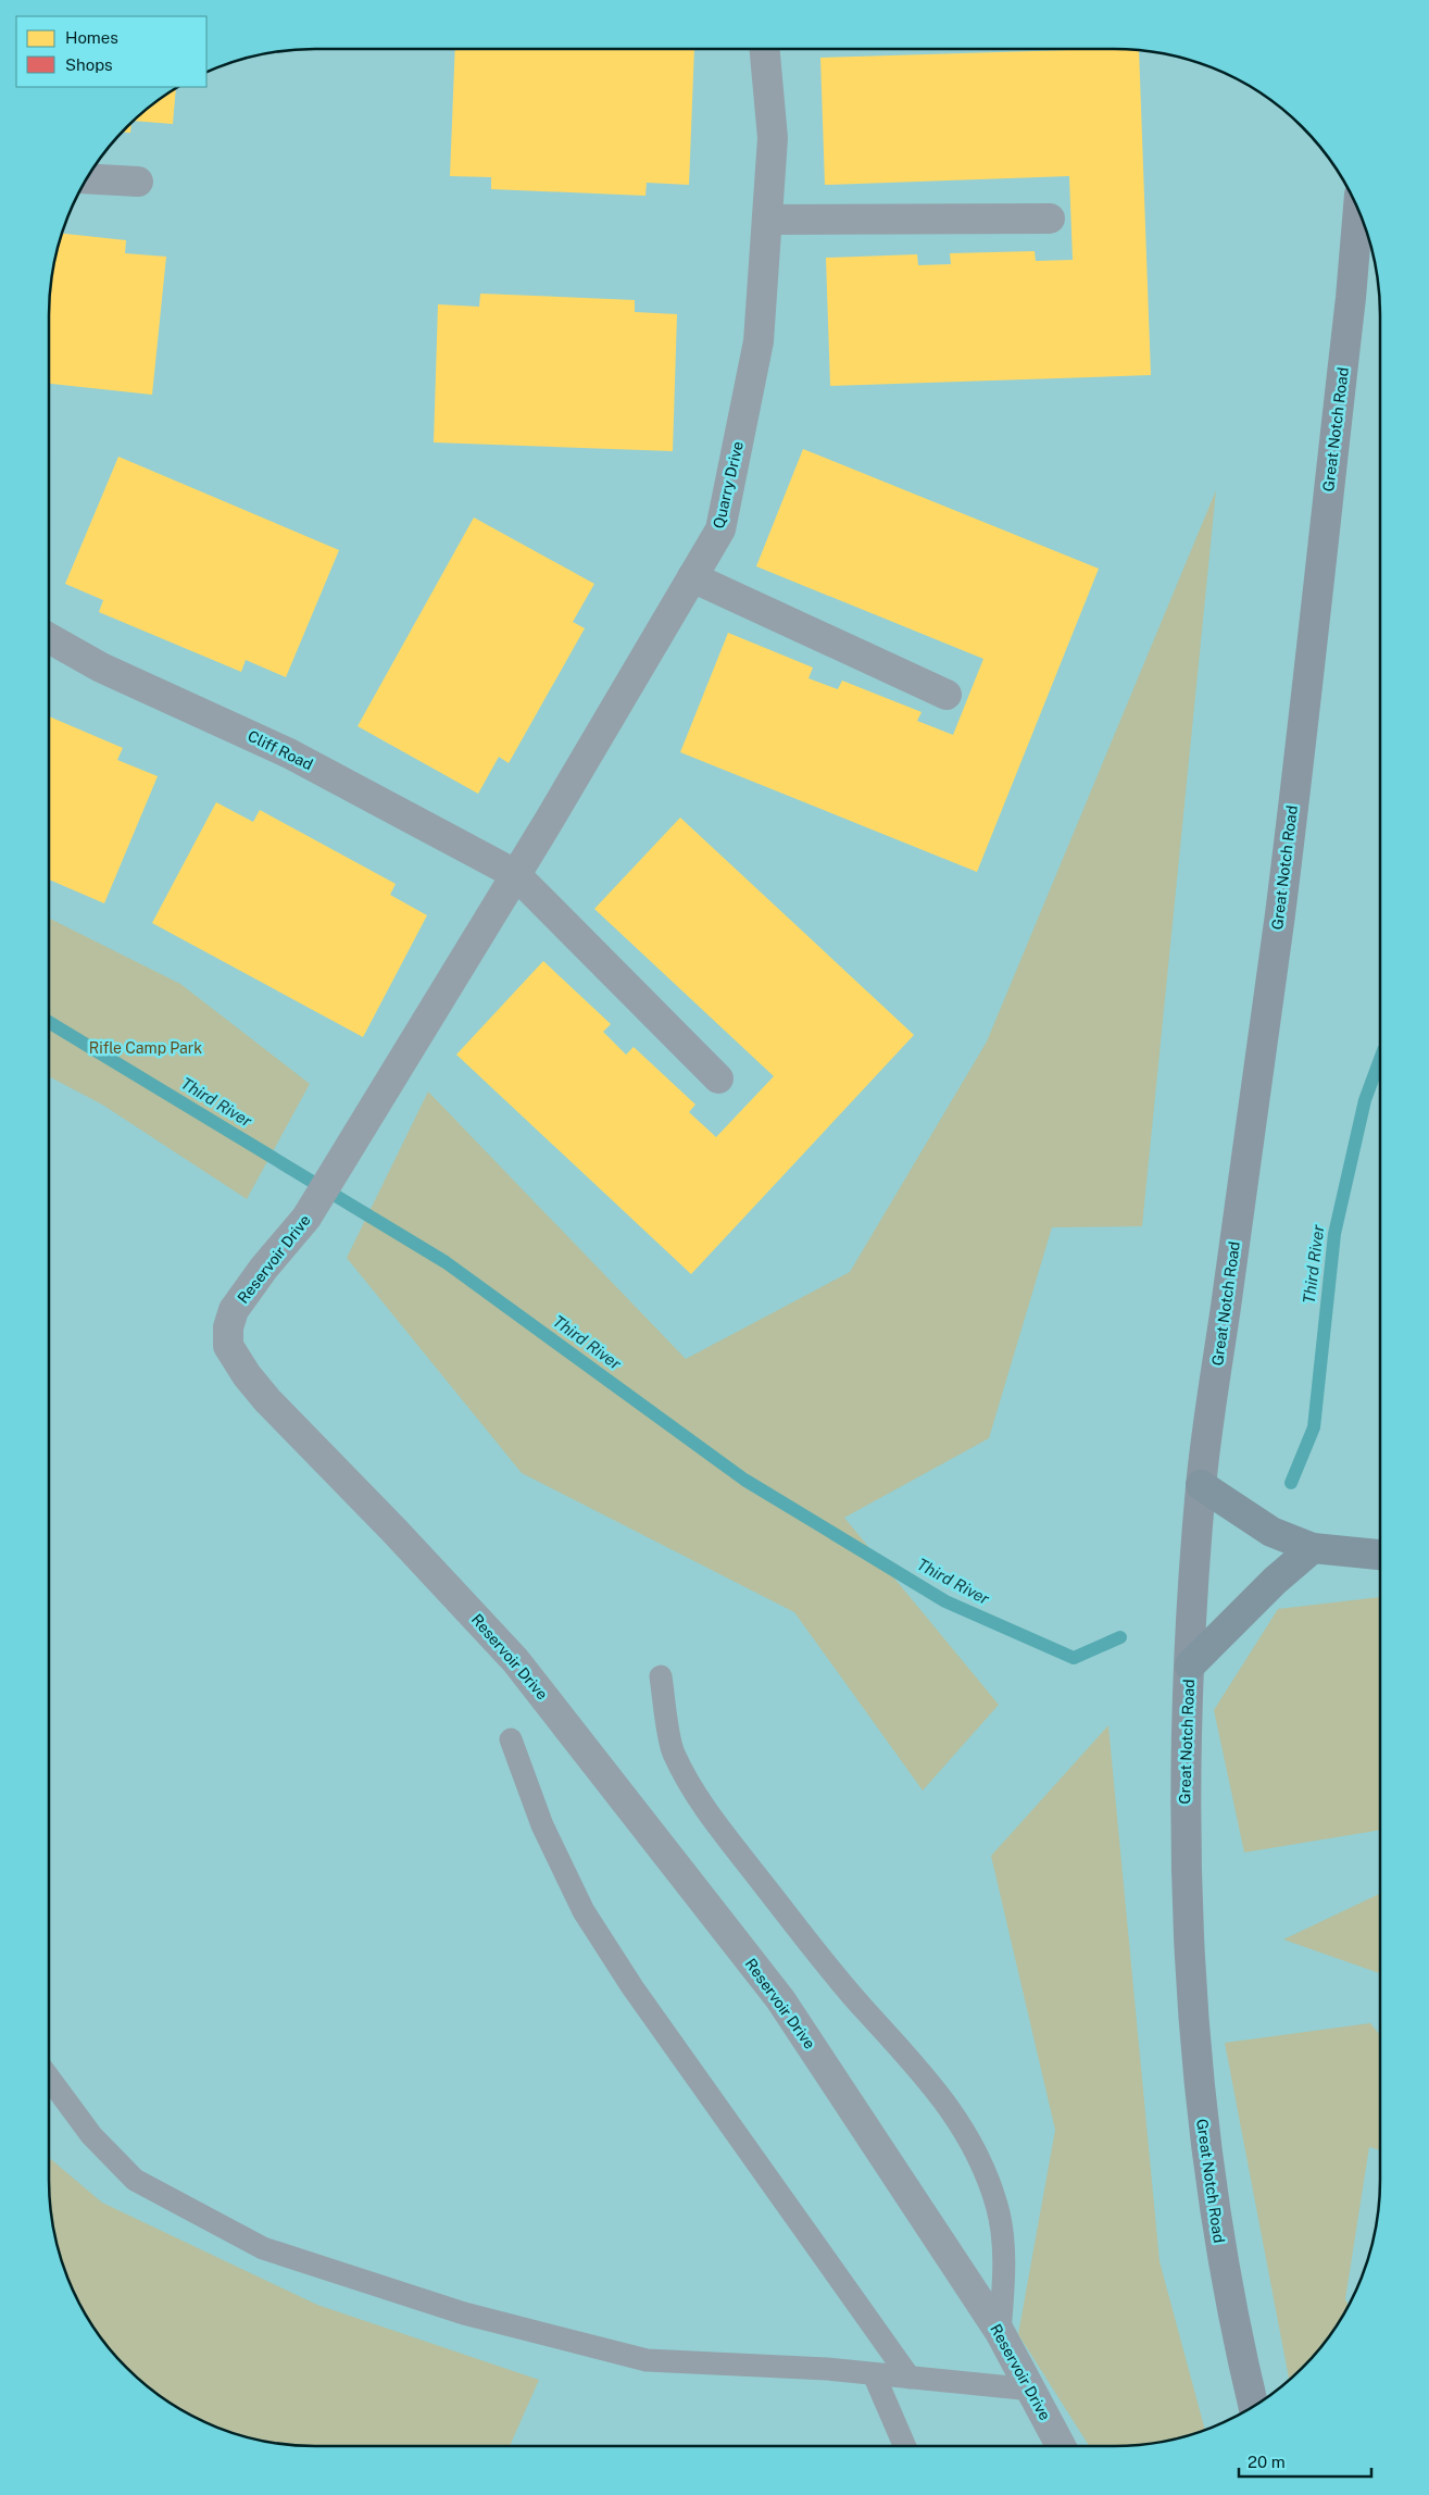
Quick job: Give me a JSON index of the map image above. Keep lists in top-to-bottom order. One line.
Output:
{"streets":{"street":["Great Notch Road","Quarry Drive","Cliff Road","Reservoir Drive"]},"crossings":[["Quarry Drive","Cliff Road"],["Quarry Drive","Reservoir Drive"],["Cliff Road","Reservoir Drive"]],"water":["Third River"],"parks":["Rifle Camp Park"],"legend":["Homes","Shops"],"scale_bar":"20 m"}
